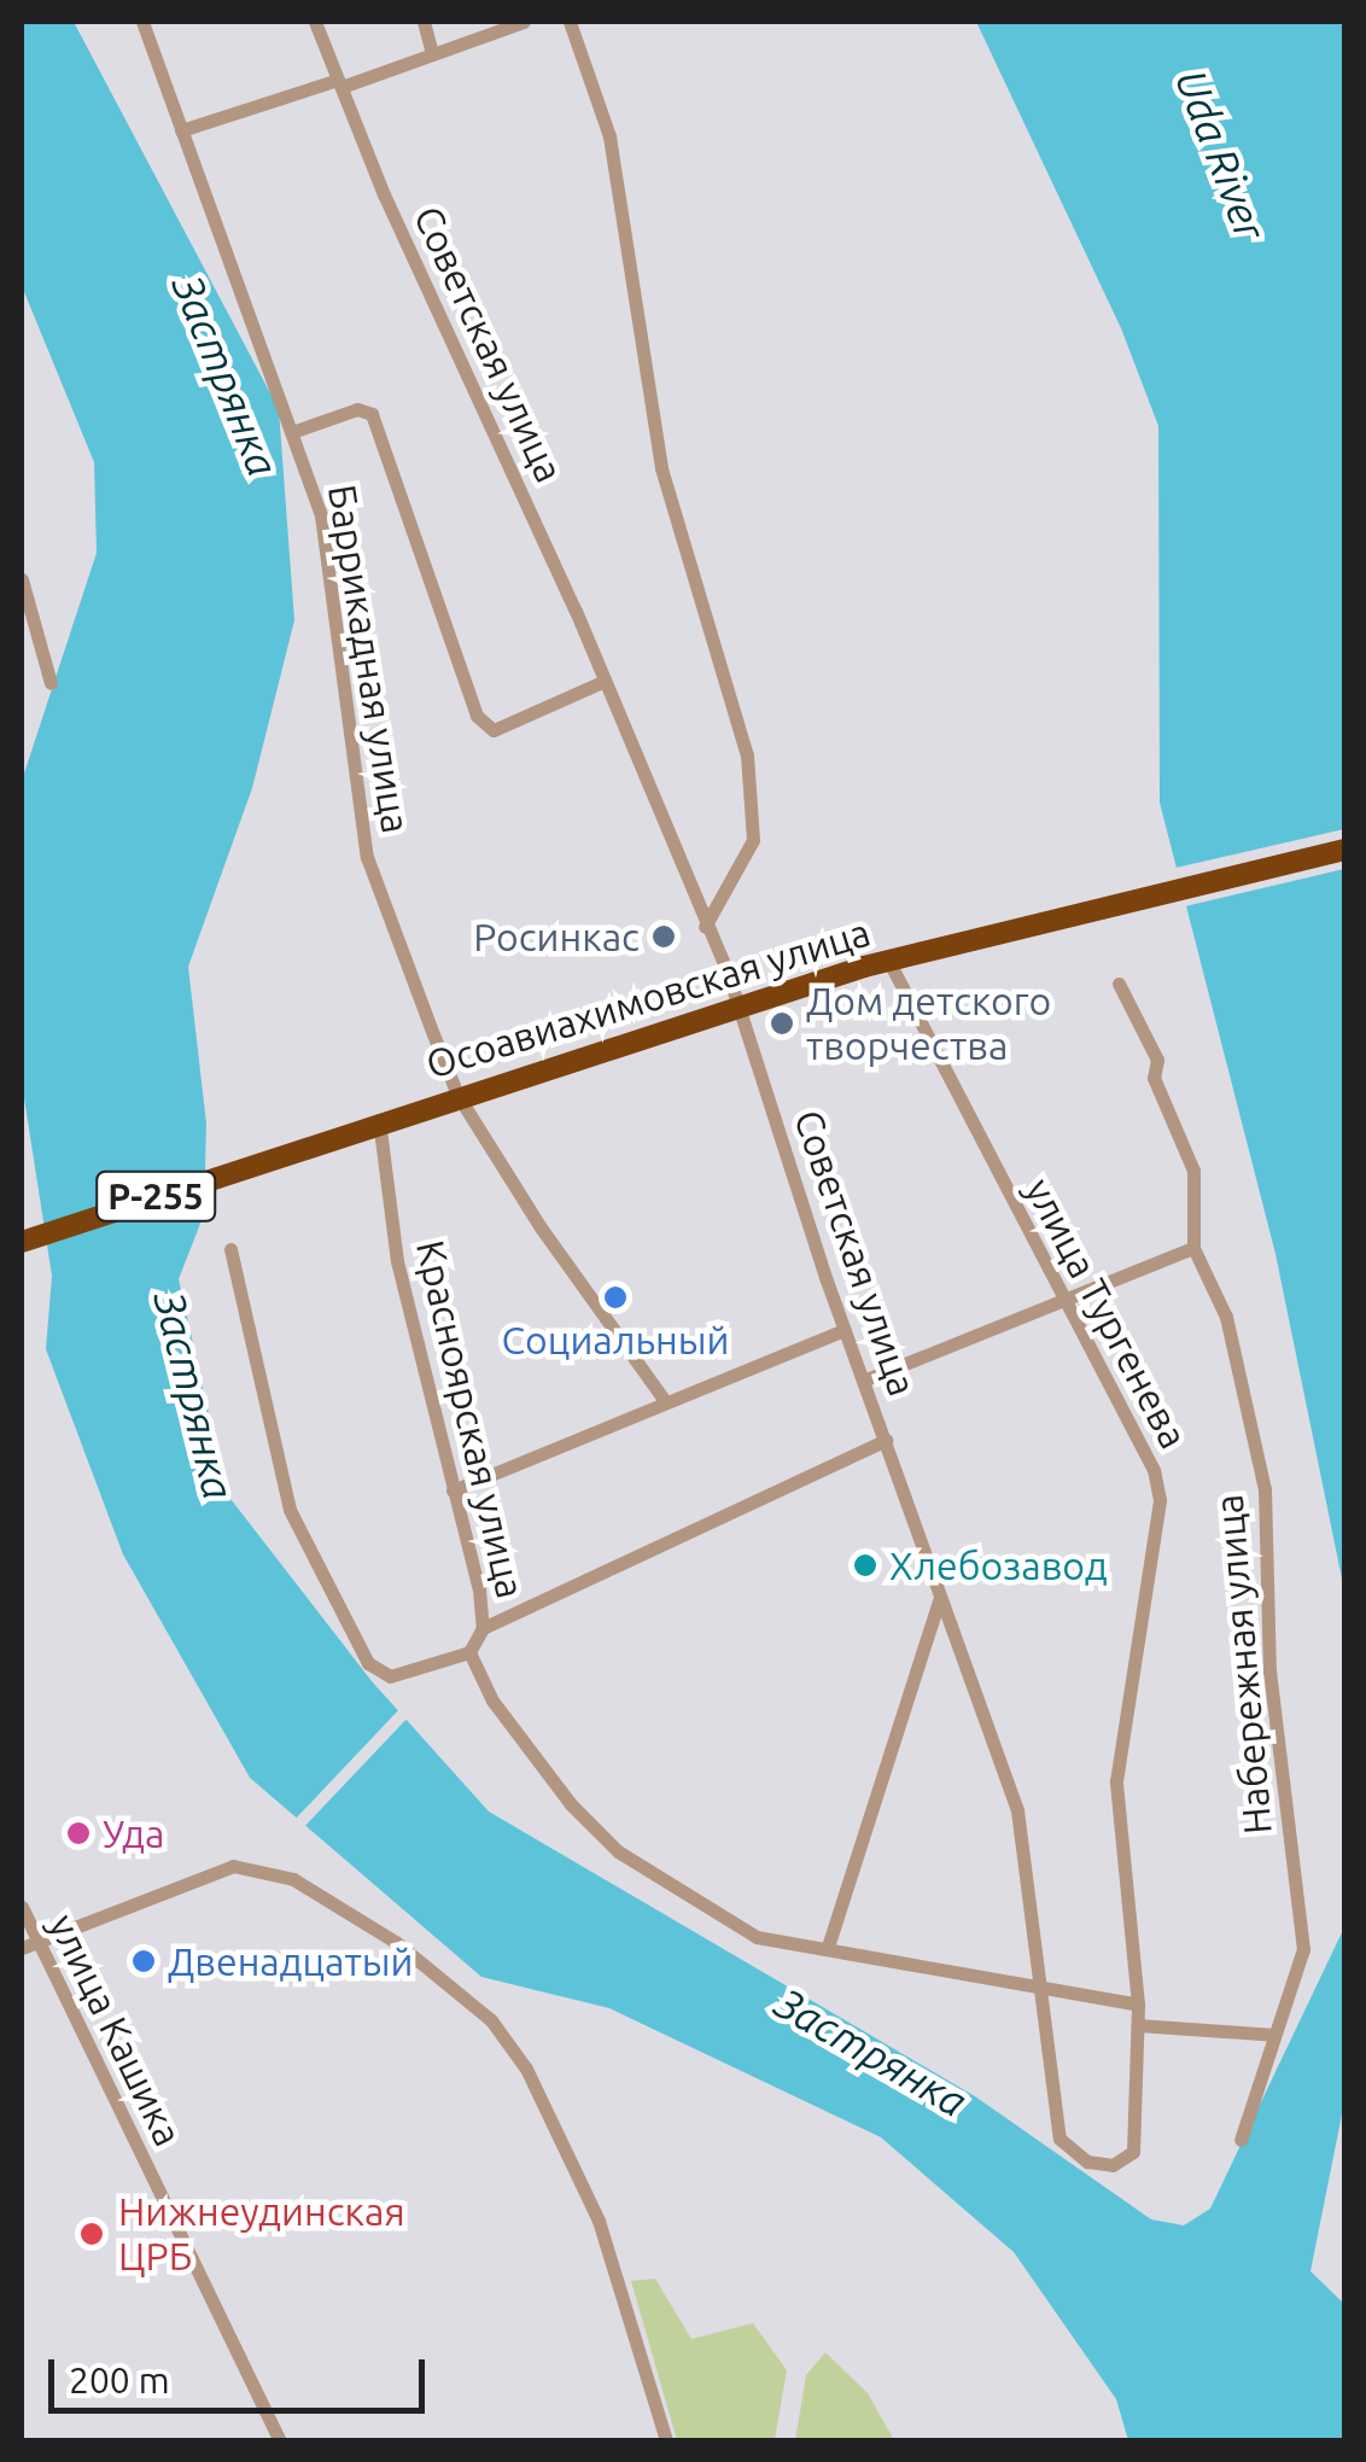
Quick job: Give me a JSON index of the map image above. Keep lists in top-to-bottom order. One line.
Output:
{"streets":{"highway":["Осоавиахимовская улица","Р-255"],"street":["Советская улица","Баррикадная улица","улица Тургенева","Красноярская улица","Набережная улица","улица Кашика"]},"crossings":[["Советская улица","Осоавиахимовская улица"],["Советская улица","улица Тургенева"],["Советская улица","Красноярская улица"],["Баррикадная улица","Осоавиахимовская улица"],["Осоавиахимовская улица","улица Тургенева"],["Осоавиахимовская улица","Красноярская улица"],["улица Тургенева","Красноярская улица"]],"water":["Uda River","Застрянка"],"places":["Росинкас","Дом детского творчества","Социальный","Хлебозавод","Уда","Двенадцатый","Нижнеудинская ЦРБ"],"scale_bar":"200 m"}
